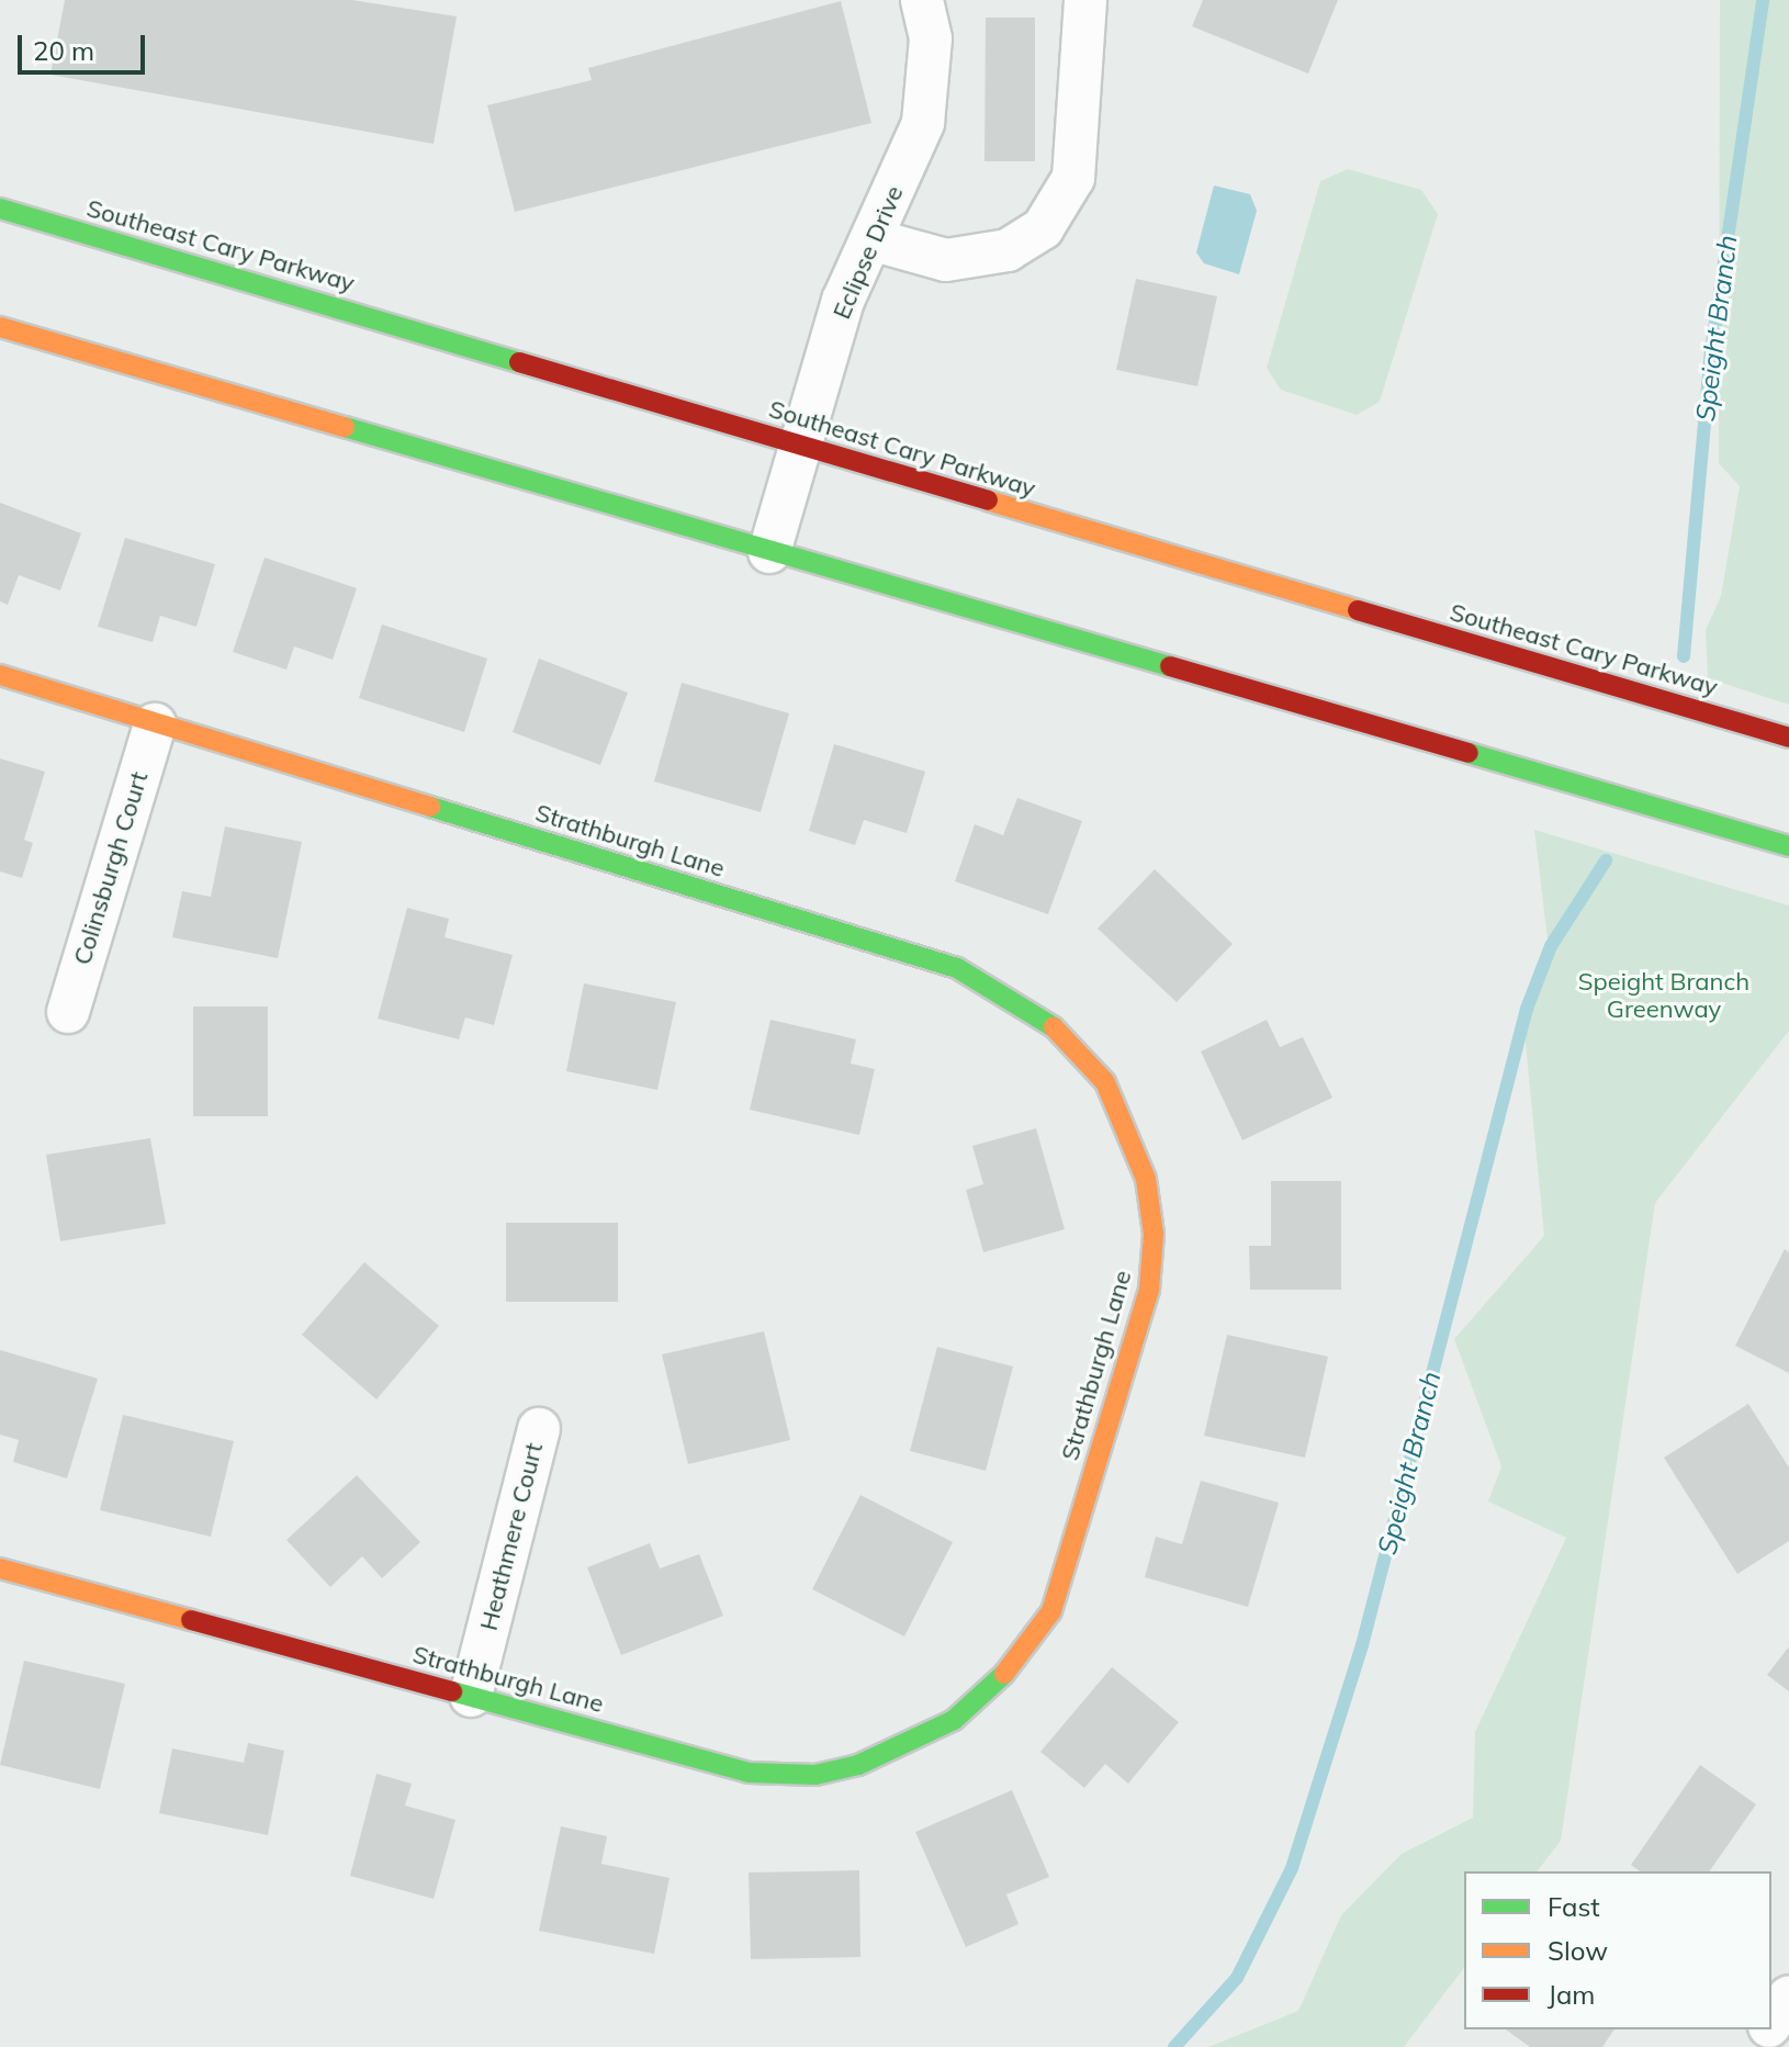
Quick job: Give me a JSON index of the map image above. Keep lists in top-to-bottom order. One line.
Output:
{"streets":{"main road":["Southeast Cary Parkway","Strathburgh Lane"],"street":["Eclipse Drive","Colinsburgh Court","Heathmere Court"]},"crossings":[["Southeast Cary Parkway","Eclipse Drive"],["Strathburgh Lane","Colinsburgh Court"],["Strathburgh Lane","Heathmere Court"]],"water":["Speight Branch"],"parks":["Speight Branch Greenway"],"legend":["Fast","Slow","Jam"],"scale_bar":"20 m"}
